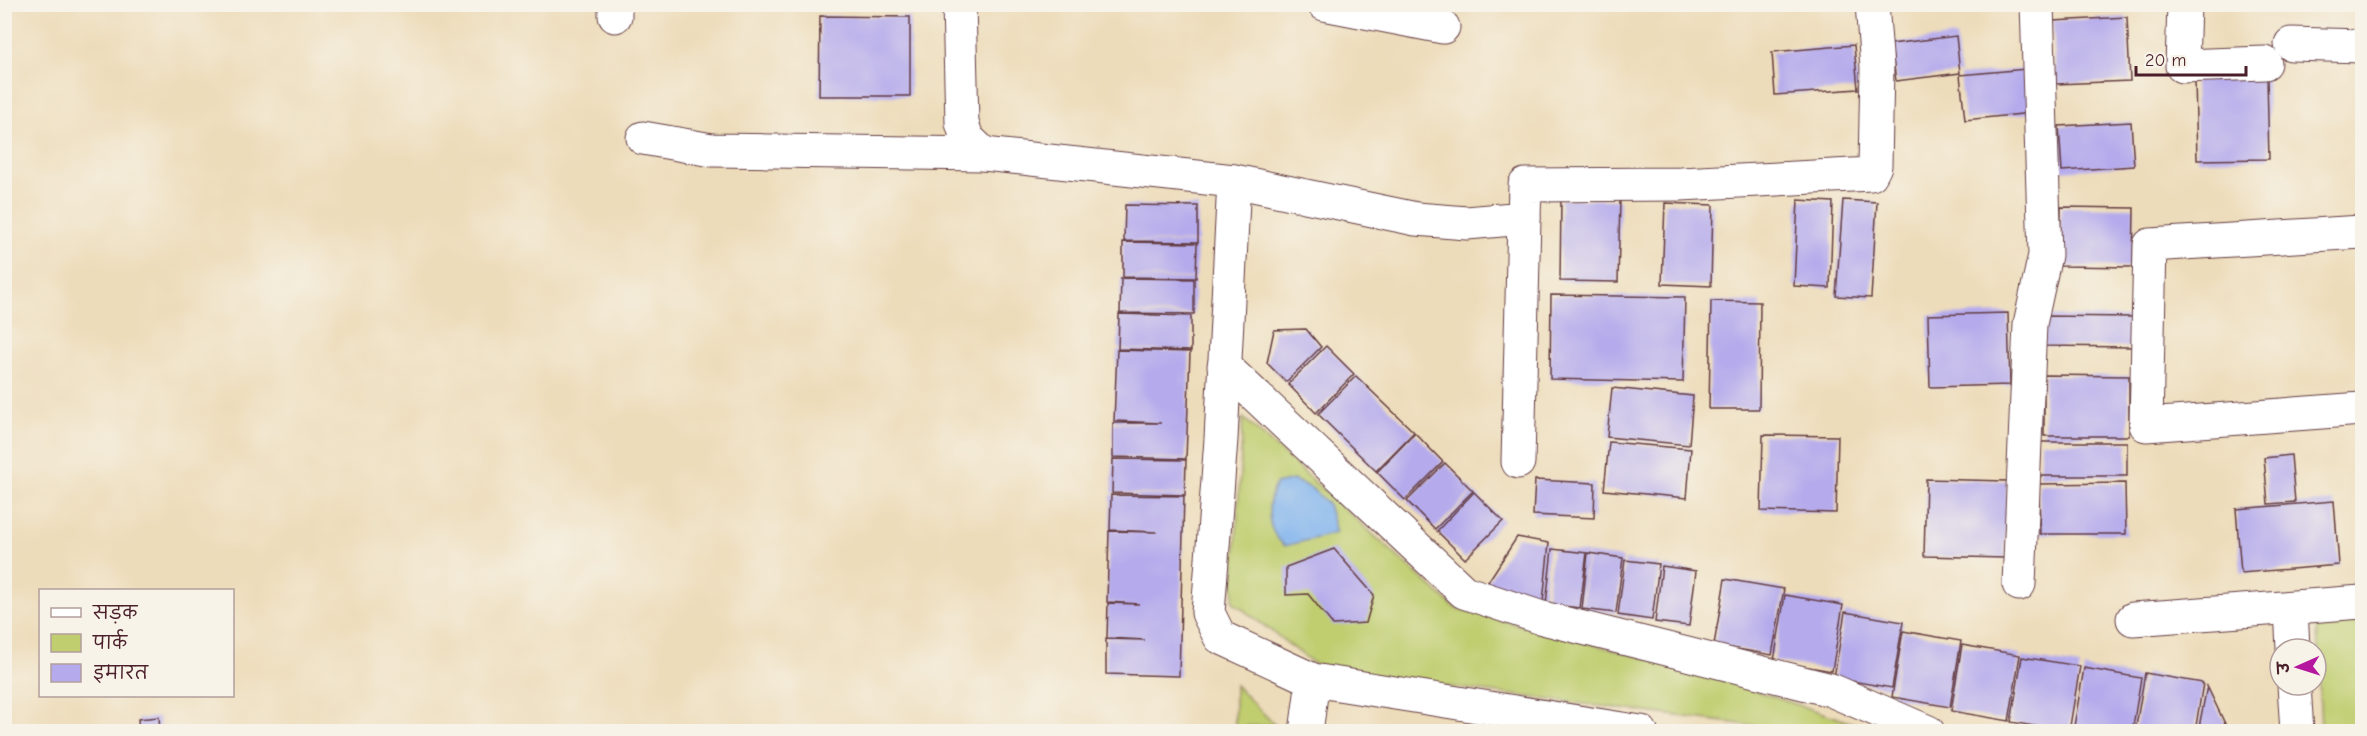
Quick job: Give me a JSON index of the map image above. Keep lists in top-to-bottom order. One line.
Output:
{"legend":["सड़क","पार्क","इमारत"],"scale_bar":"20 m","north":"left"}
